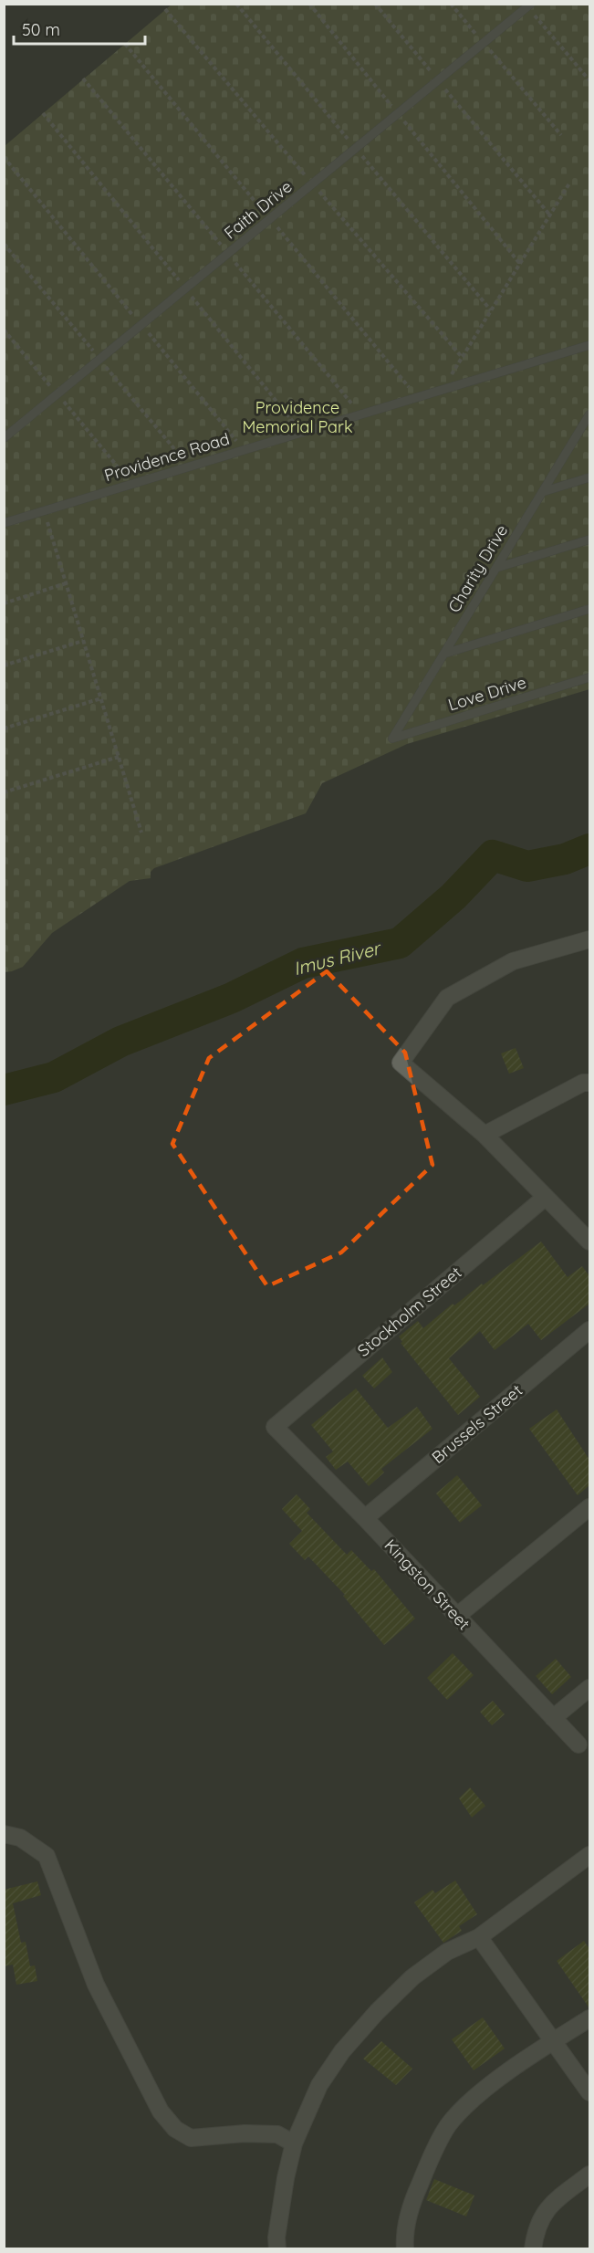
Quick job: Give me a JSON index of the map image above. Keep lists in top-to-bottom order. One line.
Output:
{"streets":{"street":["Stockholm Street","Brussels Street","Kingston Street"],"lane":["Faith Drive","Providence Road","Charity Drive","Love Drive"]},"crossings":[["Charity Drive","Love Drive"],["Stockholm Street","Kingston Street"],["Brussels Street","Kingston Street"]],"water":["Imus River"],"parks":["Providence Memorial Park"],"scale_bar":"50 m"}
